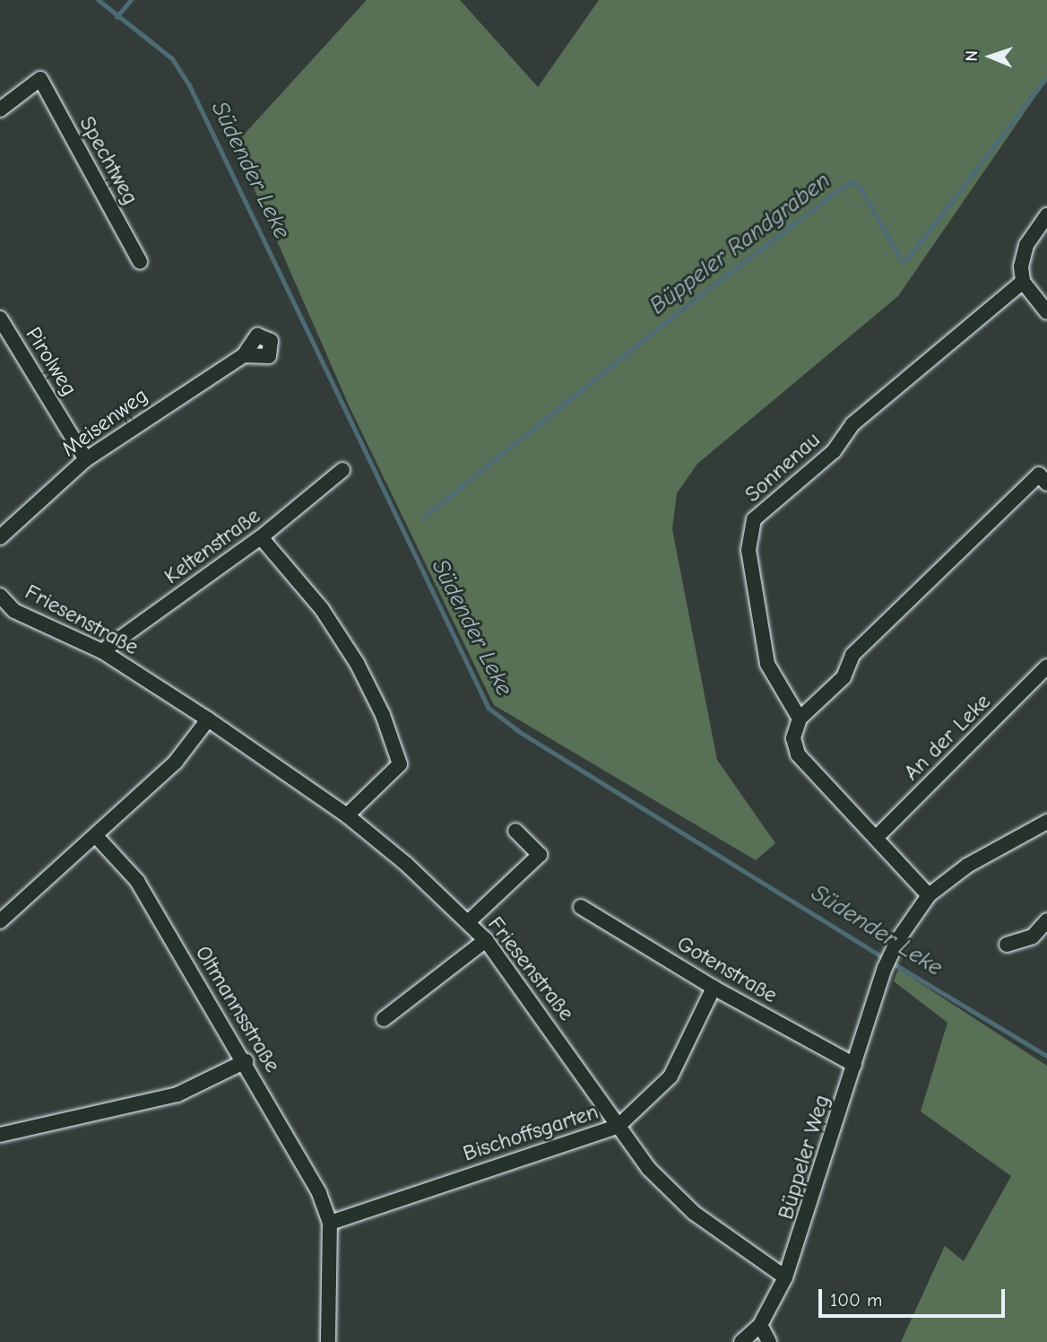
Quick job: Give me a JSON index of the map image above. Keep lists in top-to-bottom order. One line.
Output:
{"streets":{"street":["Spechtweg","Pirolweg","Meisenweg","Sonnenau","Keltenstraße","Friesenstraße","An der Leke","Gotenstraße","Oltmannsstraße","Bischoffsgarten","Büppeler Weg"]},"crossings":[["Pirolweg","Meisenweg"],["Keltenstraße","Friesenstraße"],["Friesenstraße","Bischoffsgarten"],["Friesenstraße","Büppeler Weg"],["Gotenstraße","Bischoffsgarten"],["Gotenstraße","Büppeler Weg"],["Oltmannsstraße","Bischoffsgarten"]],"water":["Südender Leke","Büppeler Randgraben"],"scale_bar":"100 m","north":"left"}
